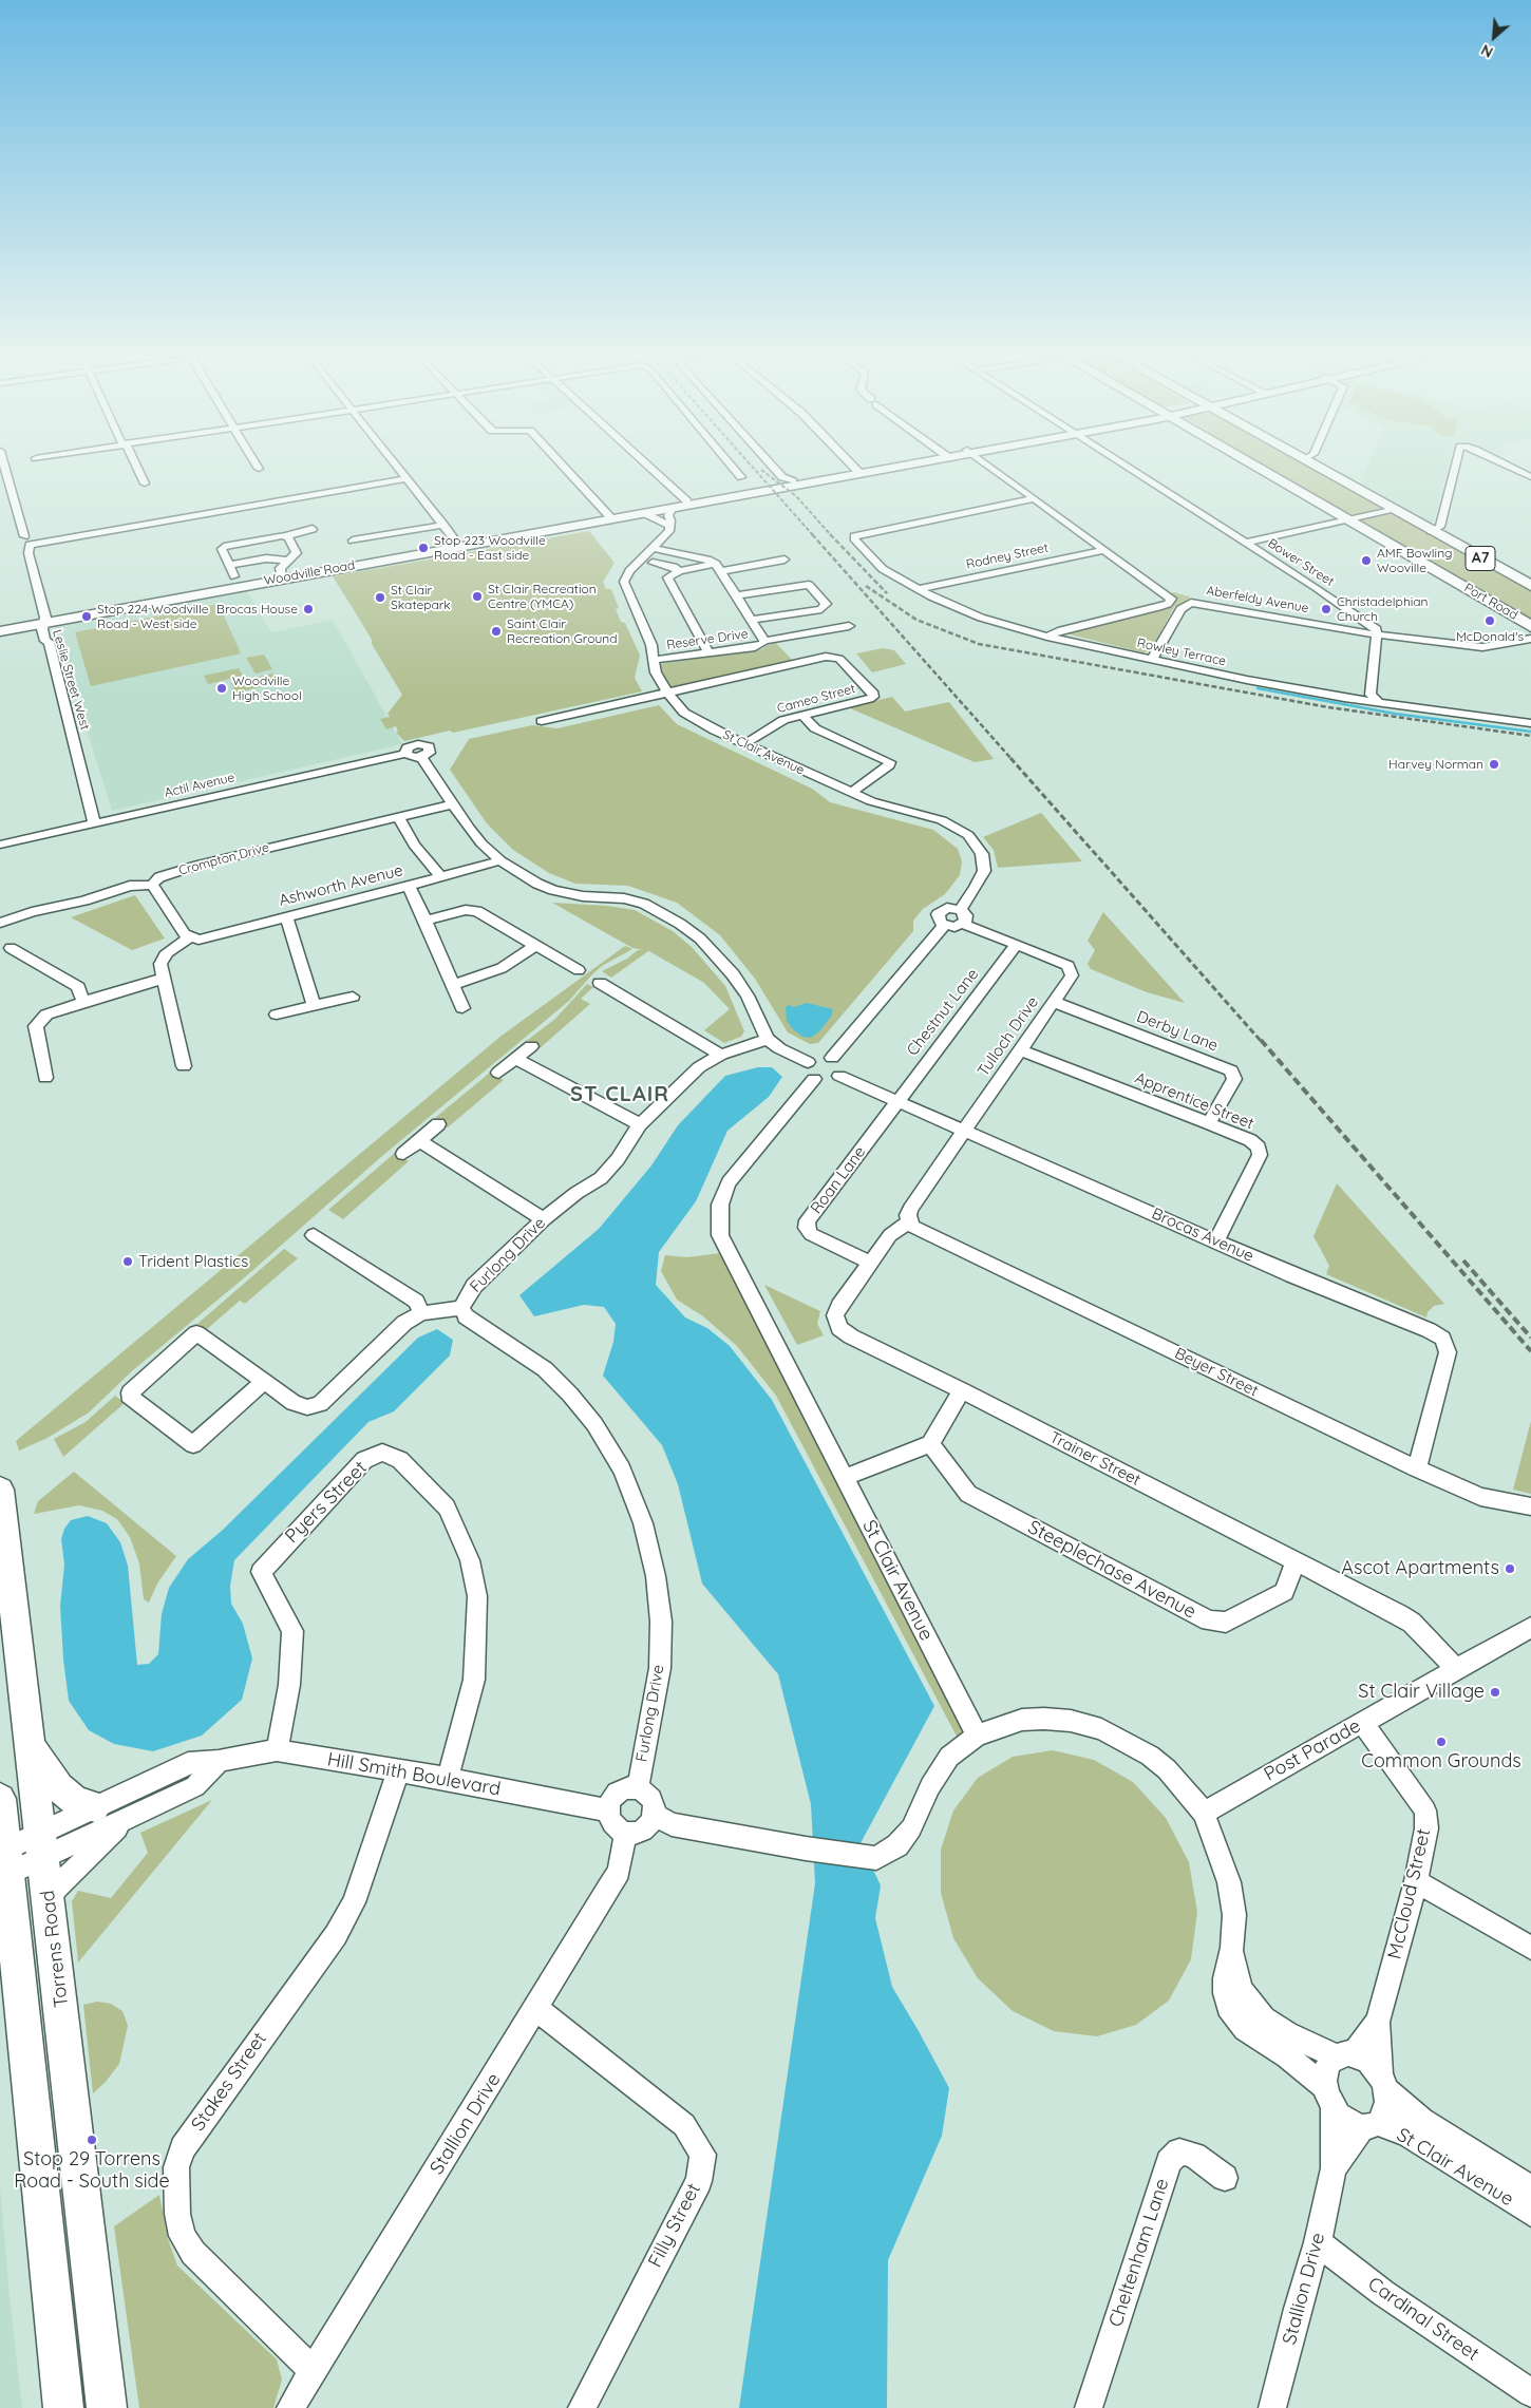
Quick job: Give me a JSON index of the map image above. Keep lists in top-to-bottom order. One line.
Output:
{"streets":{"highway":["A7","Port Road"],"main road":["Woodville Road","Torrens Road"],"street":["Rodney Street","Bower Street","Aberfeldy Avenue","Reserve Drive","Rowley Terrace","Leslie Street West","Cameo Street","St Clair Avenue","Actil Avenue","Crompton Drive","Ashworth Avenue","Chestnut Lane","Derby Lane","Tulloch Drive","Apprentice Street","Roan Lane","Brocas Avenue","Furlong Drive","Beyer Street","Trainer Street","Pyers Street","Steeplechase Avenue","Post Parade","Hill Smith Boulevard","McCloud Street","Stakes Street","Stallion Drive","Filly Street","Cheltenham Lane","Cardinal Street"]},"crossings":[["Rodney Street","Rowley Terrace"],["Bower Street","Aberfeldy Avenue"],["Woodville Road","Leslie Street West"],["Woodville Road","St Clair Avenue"],["Aberfeldy Avenue","Rowley Terrace"],["Reserve Drive","St Clair Avenue"],["Leslie Street West","Actil Avenue"],["Cameo Street","St Clair Avenue"],["St Clair Avenue","Tulloch Drive"],["St Clair Avenue","Brocas Avenue"],["St Clair Avenue","McCloud Street"],["St Clair Avenue","Stallion Drive"],["Actil Avenue","Crompton Drive"],["Chestnut Lane","Tulloch Drive"],["Chestnut Lane","Roan Lane"],["Chestnut Lane","Brocas Avenue"],["Derby Lane","Tulloch Drive"],["Derby Lane","Apprentice Street"],["Tulloch Drive","Apprentice Street"],["Tulloch Drive","Brocas Avenue"],["Tulloch Drive","Beyer Street"],["Tulloch Drive","Trainer Street"],["Apprentice Street","Brocas Avenue"],["Roan Lane","Brocas Avenue"],["Roan Lane","Trainer Street"],["Brocas Avenue","Beyer Street"],["Furlong Drive","Hill Smith Boulevard"],["Furlong Drive","Stallion Drive"],["Beyer Street","Trainer Street"],["Trainer Street","Steeplechase Avenue"],["Trainer Street","Post Parade"],["Pyers Street","Hill Smith Boulevard"],["Post Parade","McCloud Street"],["Hill Smith Boulevard","Torrens Road"],["Hill Smith Boulevard","Stakes Street"],["Hill Smith Boulevard","Stallion Drive"],["McCloud Street","Stallion Drive"],["Stakes Street","Stallion Drive"],["Stallion Drive","Filly Street"],["Stallion Drive","Cardinal Street"]],"districts":["ST CLAIR"],"places":["Stop 223 Woodville Road - East side","AMF Bowling Wooville","St Clair Recreation Centre (YMCA)","St Clair Skatepark","Brocas House","Christadelphian Church","Stop 224 Woodville Road - West side","McDonald's","Saint Clair Recreation Ground","Woodville High School","Harvey Norman","Trident Plastics","Ascot Apartments","St Clair Village","Common Grounds","Stop 29 Torrens Road - South side"],"north":"bottom left"}
